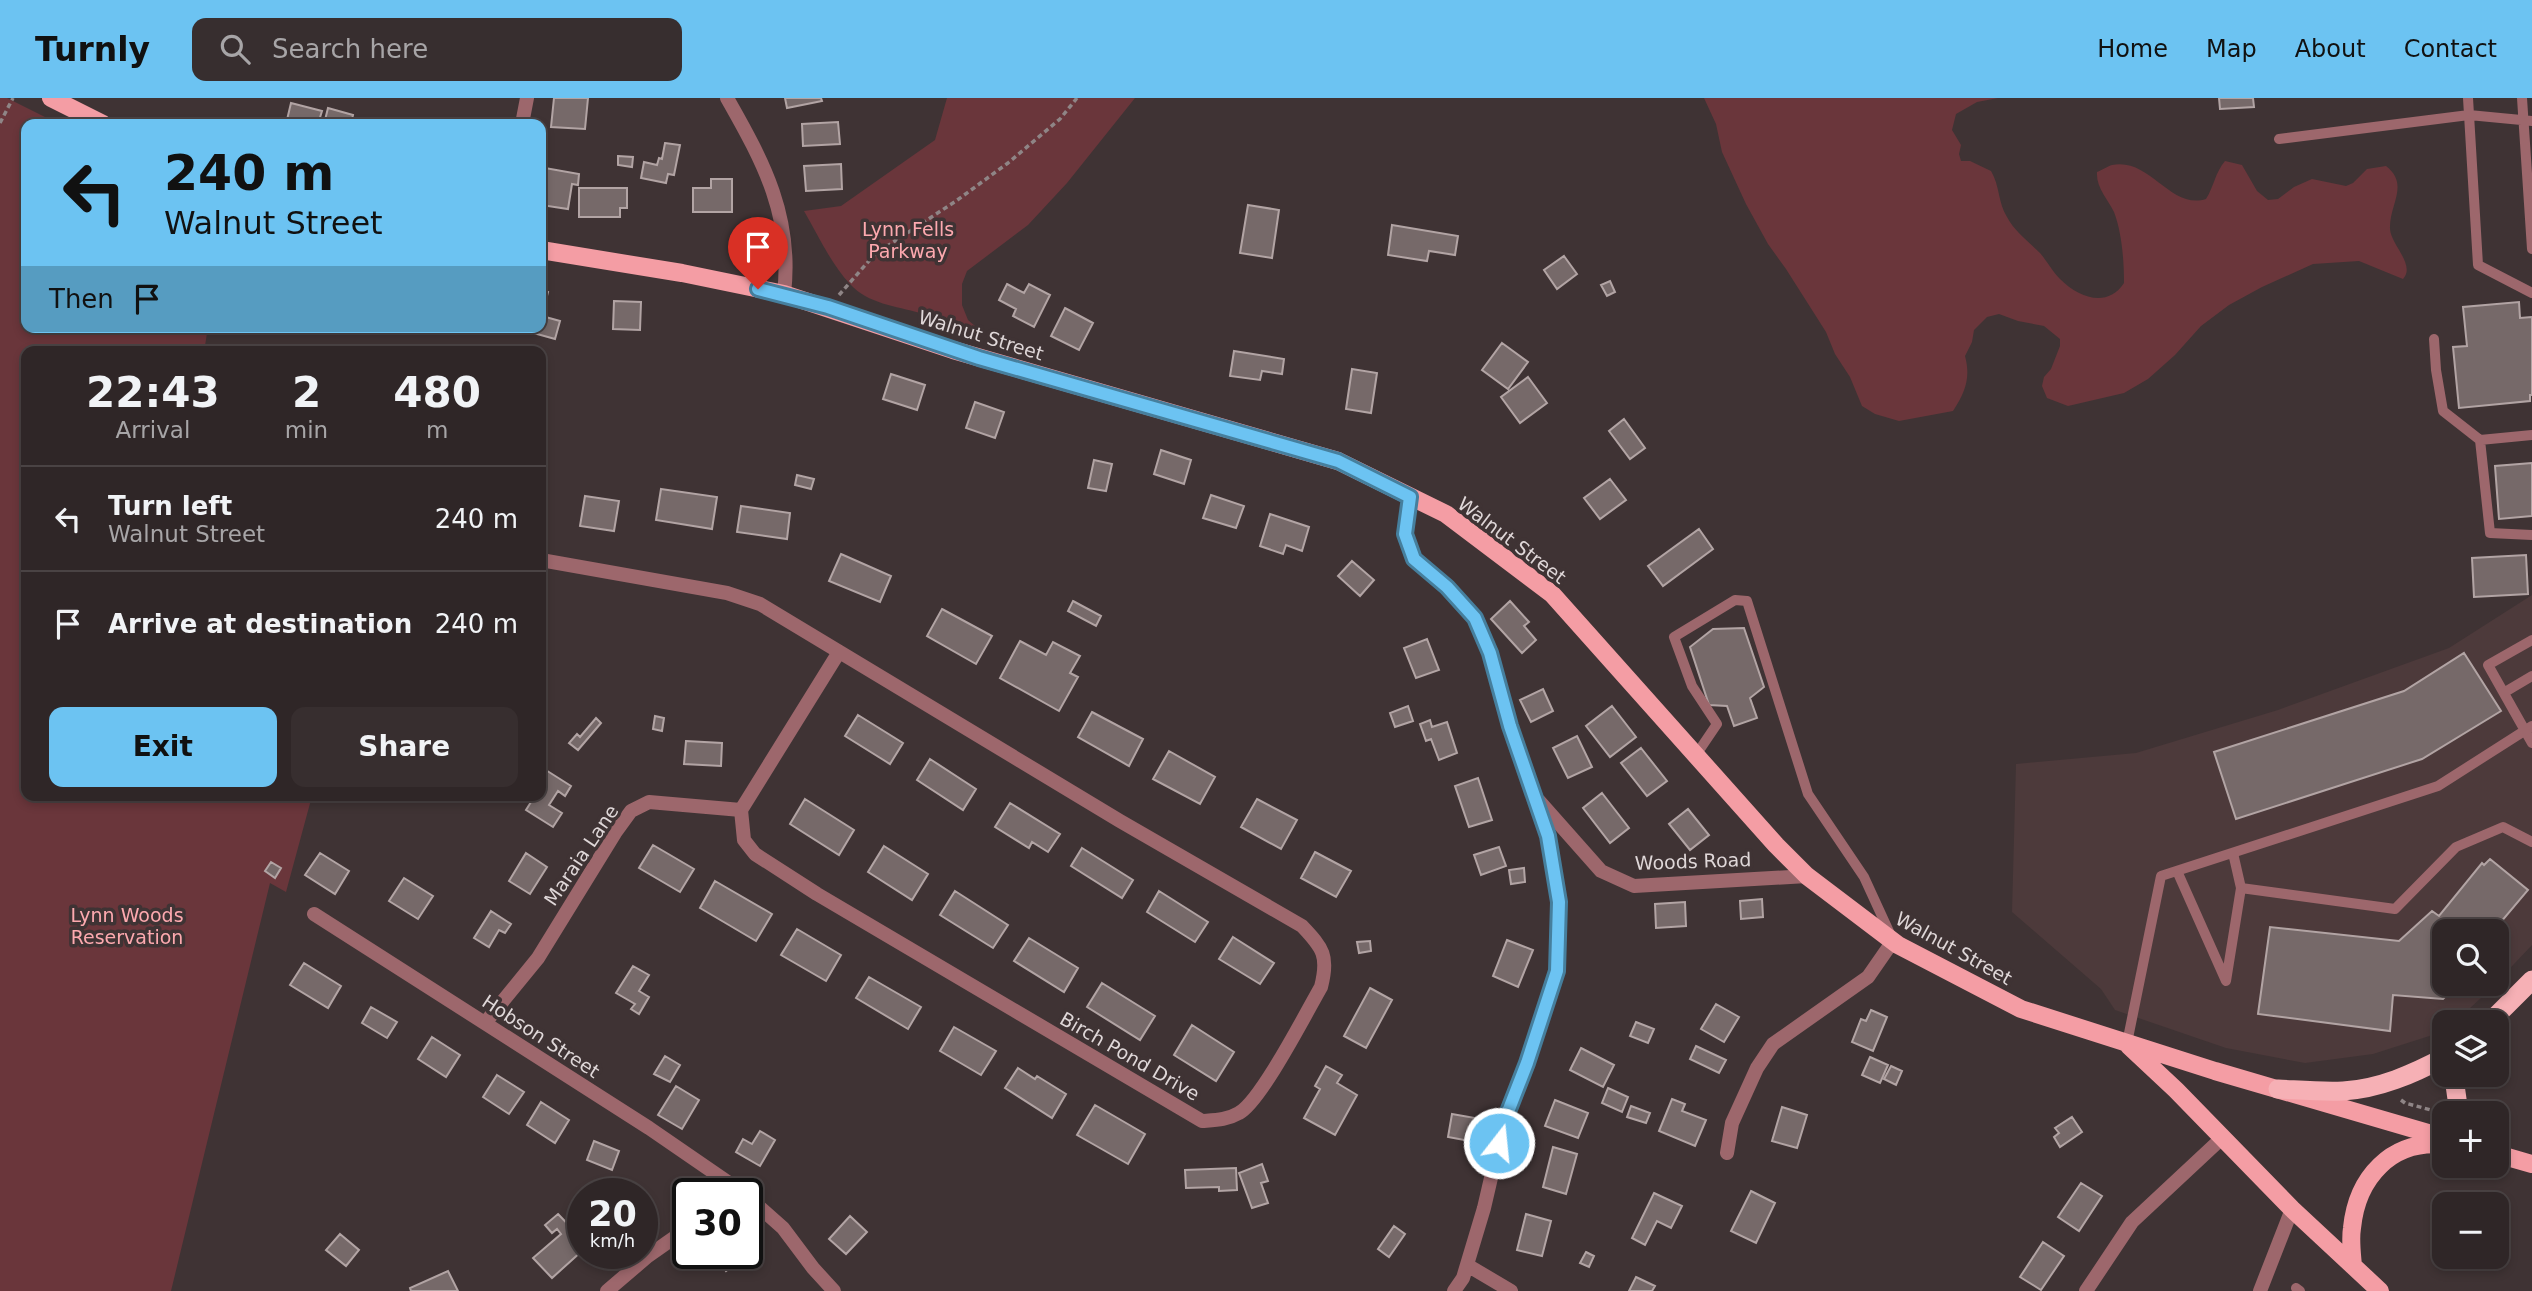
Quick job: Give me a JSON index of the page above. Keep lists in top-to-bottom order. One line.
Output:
{"streets":{"main road":["Walnut Street"],"street":["Maraia Lane","Woods Road","Hobson Street","Birch Pond Drive"]},"crossings":[["Walnut Street","Woods Road"],["Maraia Lane","Hobson Street"],["Maraia Lane","Birch Pond Drive"]],"parks":["Lynn Fells Parkway","Lynn Woods Reservation"],"page":{"header":"Turnly","search":"Search here","nav":["Home","Map","About","Contact"],"turn":["240 m","Walnut Street"],"then":"Then","eta":["22:43","Arrival","2","min","480","m"],"list":[{"name":"Turn left","note":"Walnut Street","value":"240 m"},{"name":"Arrive at destination","value":"240 m"}],"buttons":["Exit","Share"],"map_buttons":["+","−"],"speed":"20 km/h","limit":"30"}}
